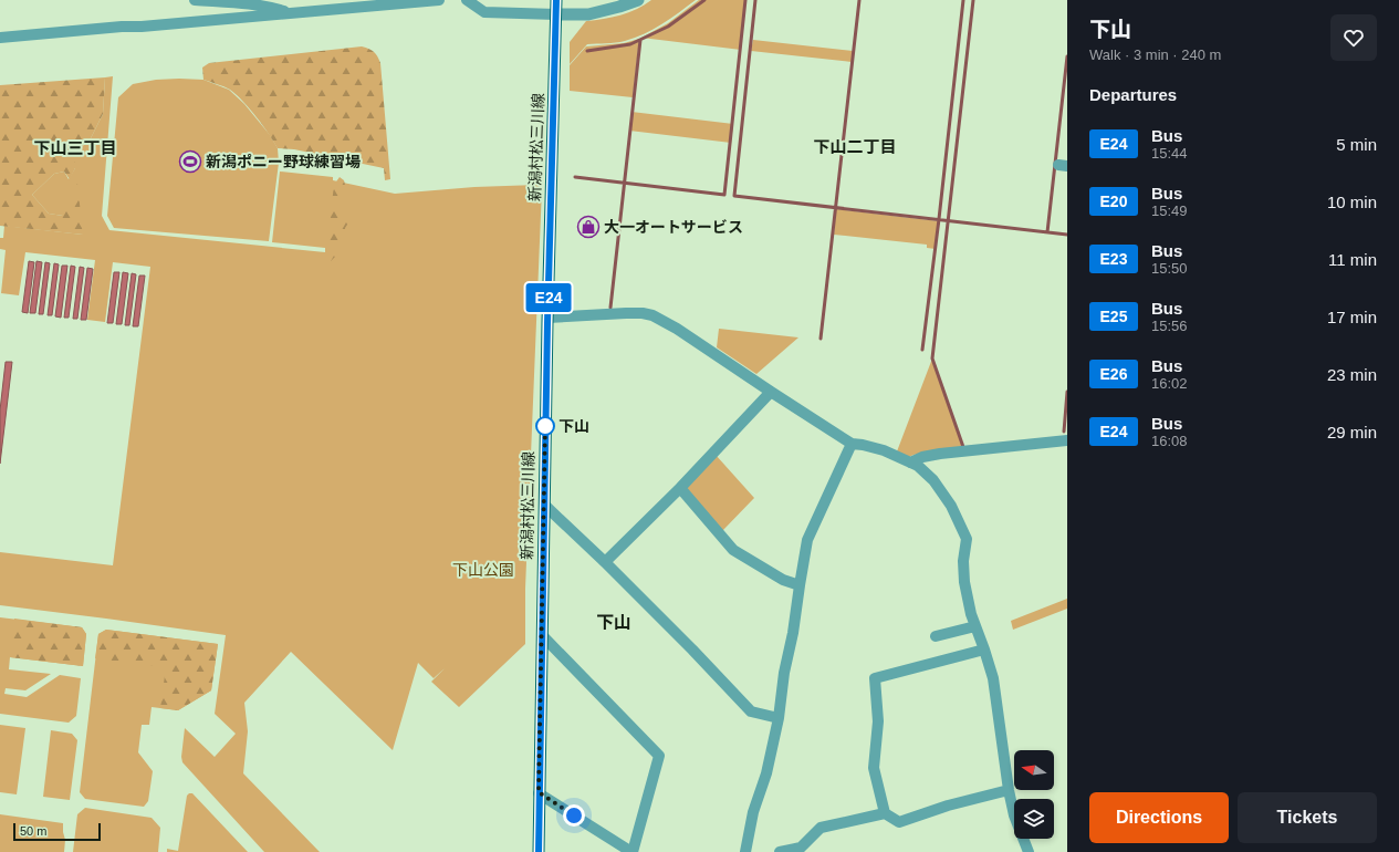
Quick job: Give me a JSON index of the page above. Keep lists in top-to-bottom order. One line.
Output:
{"streets":{"main road":["新潟村松三川線"]},"districts":["下山二丁目","下山三丁目","下山"],"parks":["下山公園"],"places":{"sports":["新潟ポニー野球練習場"],"shop":["大一オートサービス"],"other":["下山"]},"lines":["bus line E24"],"scale_bar":"50 m","north":"left","page":{"on_map":"E24","heading":[["下山","Walk · 3 min · 240 m"],"Departures"],"list":[{"mark":"E24","name":"Bus","note":"15:44","value":"5 min"},{"mark":"E20","name":"Bus","note":"15:49","value":"10 min"},{"mark":"E23","name":"Bus","note":"15:50","value":"11 min"},{"mark":"E25","name":"Bus","note":"15:56","value":"17 min"},{"mark":"E26","name":"Bus","note":"16:02","value":"23 min"},{"mark":"E24","name":"Bus","note":"16:08","value":"29 min"}],"buttons":["Directions","Tickets"],"scale":"50 m"}}
